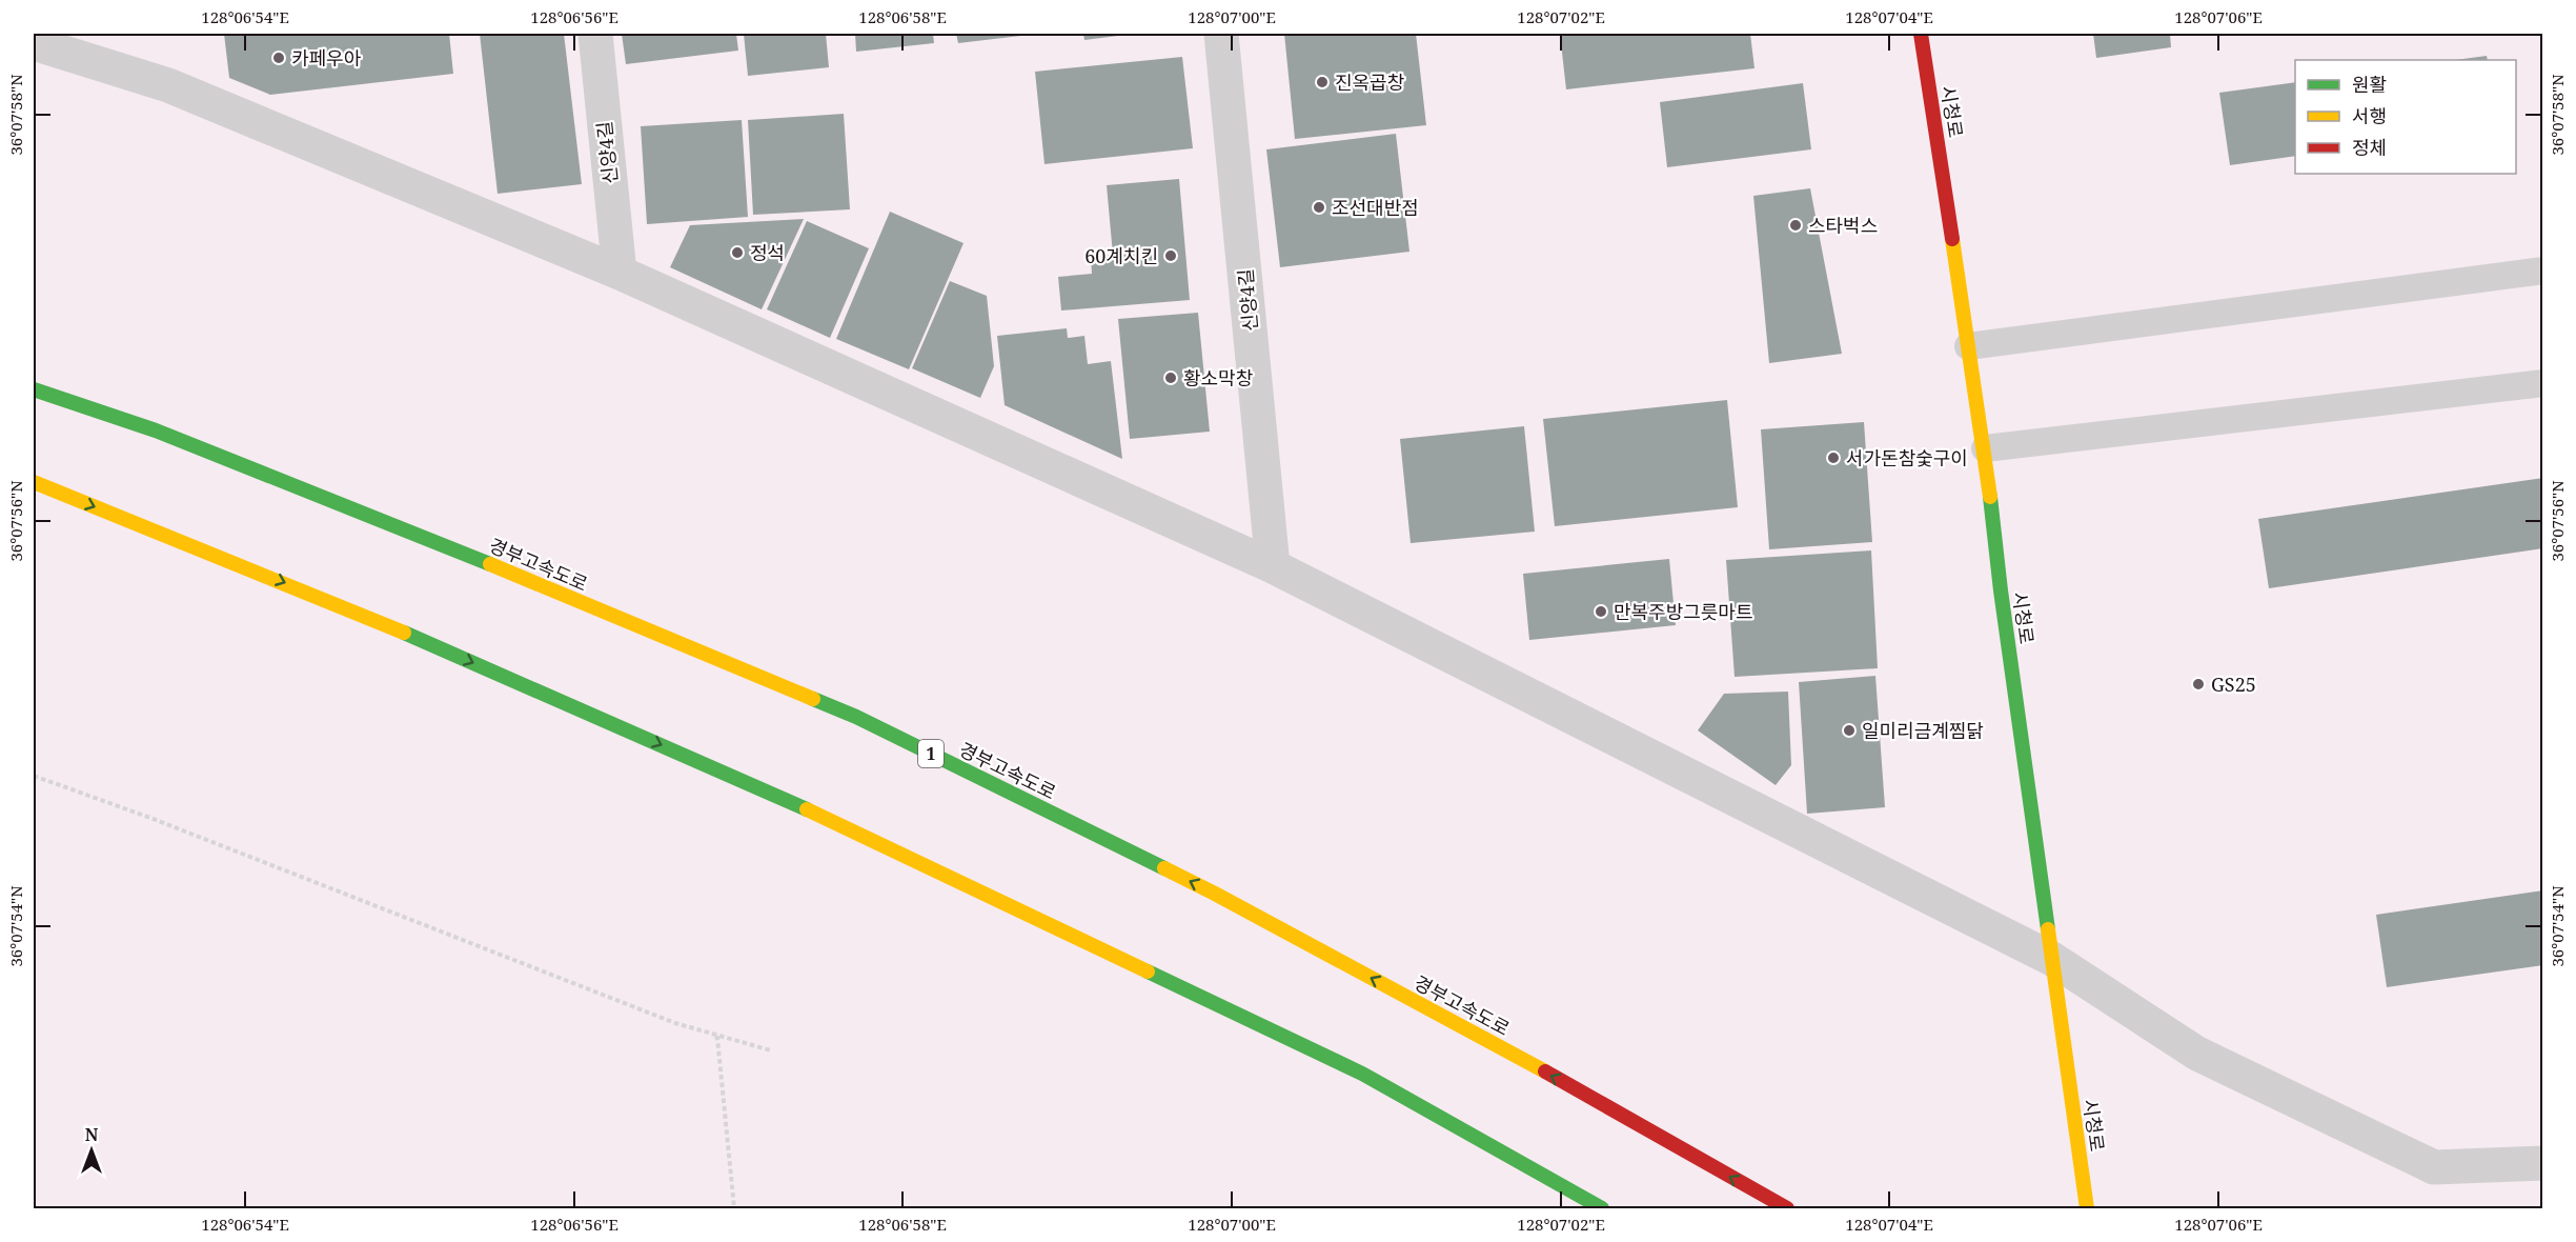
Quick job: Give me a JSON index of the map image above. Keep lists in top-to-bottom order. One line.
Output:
{"streets":{"main road":["시청로","경부고속도로","1"],"street":["신양4길"]},"places":["카페우아","진옥곱창","조선대반점","스타벅스","정석","60계치킨","황소막창","서가돈참숯구이","만복주방그릇마트","GS25","일미리금계찜닭"],"legend":["원활","서행","정체"],"north":"top","coordinates":["128°06'54\"E","128°06'56\"E","128°06'58\"E","128°07'00\"E","128°07'02\"E","128°07'04\"E","128°07'06\"E","36°07'58\"N","36°07'56\"N","36°07'54\"N"]}
